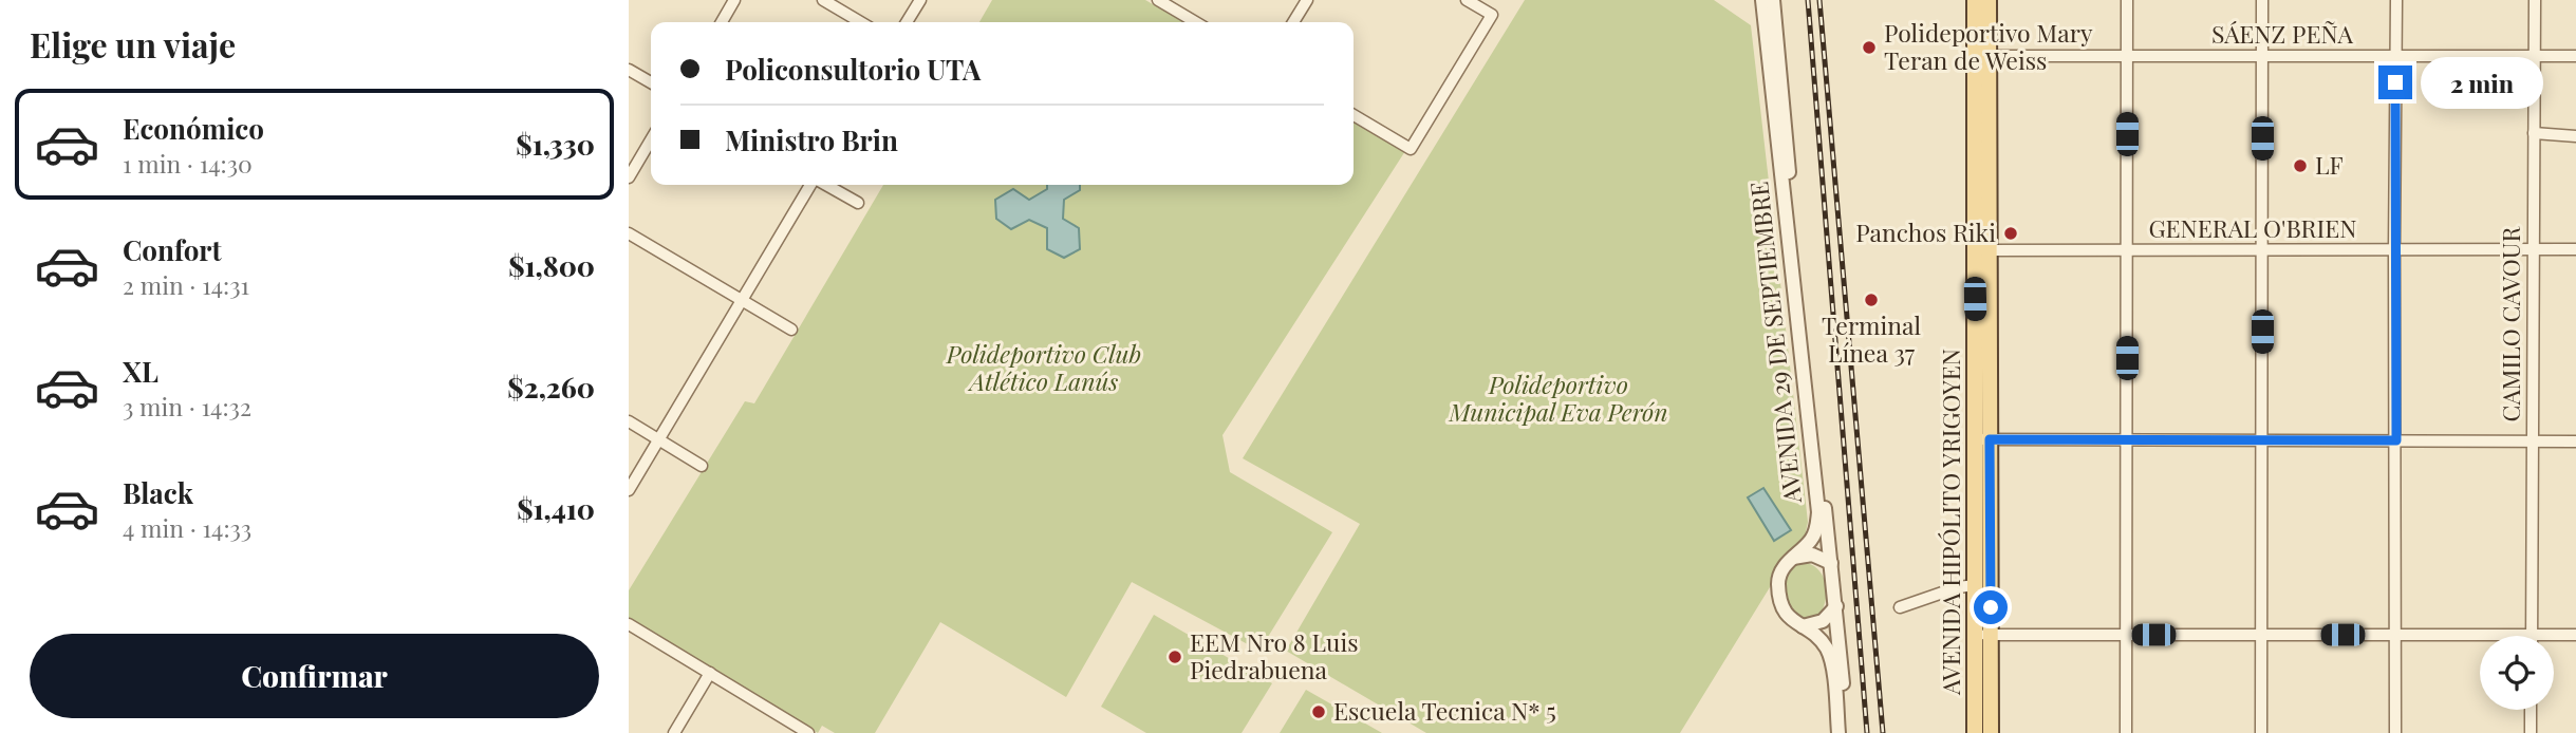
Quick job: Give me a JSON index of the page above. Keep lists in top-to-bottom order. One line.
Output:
{"streets":{"main road":["AVENIDA HIPÓLITO YRIGOYEN"],"street":["SÁENZ PEÑA","GENERAL O'BRIEN","CAMILO CAVOUR","AVENIDA 29 DE SEPTIEMBRE"]},"crossings":[["SÁENZ PEÑA","CAMILO CAVOUR"],["SÁENZ PEÑA","AVENIDA HIPÓLITO YRIGOYEN"],["GENERAL O'BRIEN","CAMILO CAVOUR"],["GENERAL O'BRIEN","AVENIDA HIPÓLITO YRIGOYEN"]],"parks":["Polideportivo Club Atlético Lanús","Polideportivo Municipal Eva Perón"],"places":["Polideportivo Mary Teran de Weiss","LF","Panchos Riki","Terminal Línea 37","EEM Nro 8 Luis Piedrabuena","Escuela Tecnica N* 5"],"page":{"heading":"Elige un viaje","banner":["Policonsultorio UTA","Ministro Brin"],"bubble":"2 min","list":[{"name":"Económico","note":"1 min · 14:30","value":"$1,330"},{"name":"Confort","note":"2 min · 14:31","value":"$1,800"},{"name":"XL","note":"3 min · 14:32","value":"$2,260"},{"name":"Black","note":"4 min · 14:33","value":"$1,410"}],"buttons":"Confirmar"}}
